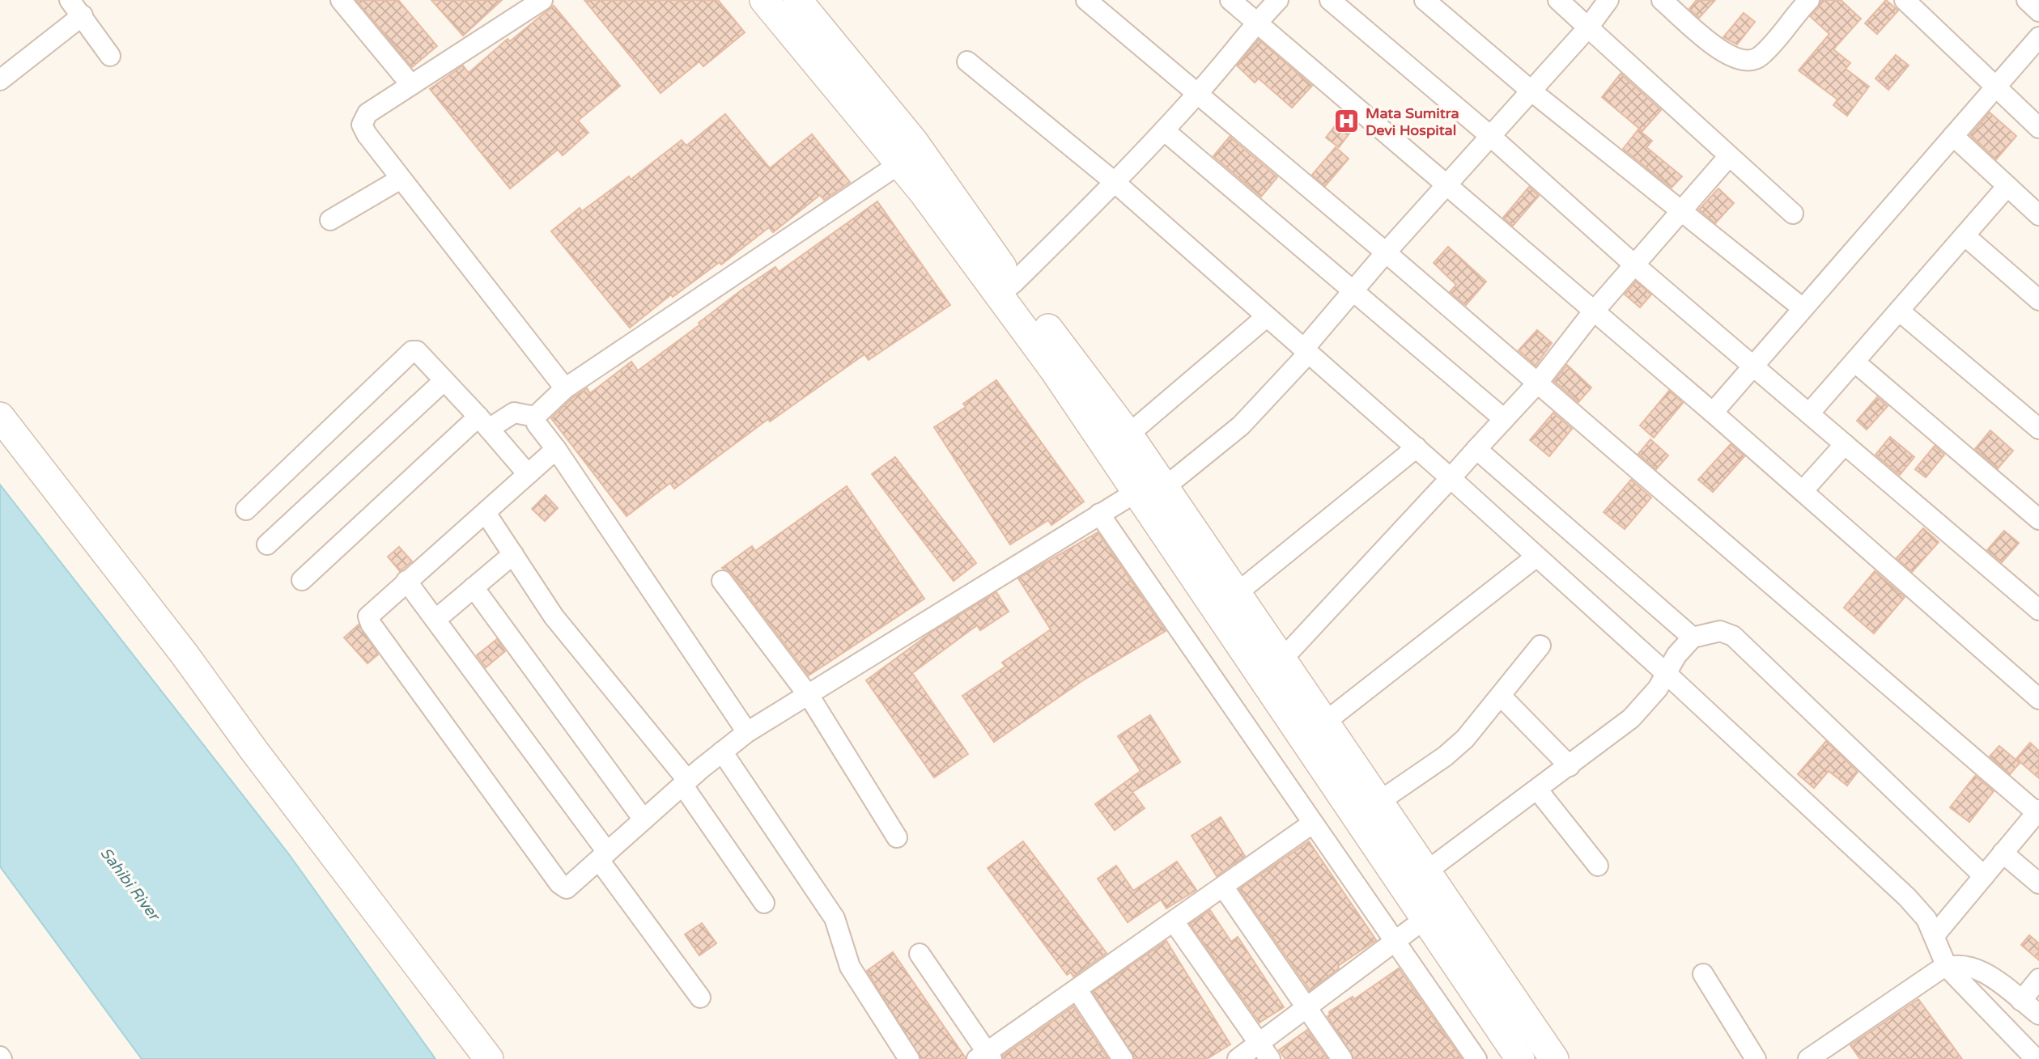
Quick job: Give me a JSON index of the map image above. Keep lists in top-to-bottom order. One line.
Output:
{"water":["Sahibi River"],"places":{"hospital":["Mata Sumitra Devi Hospital"]}}
